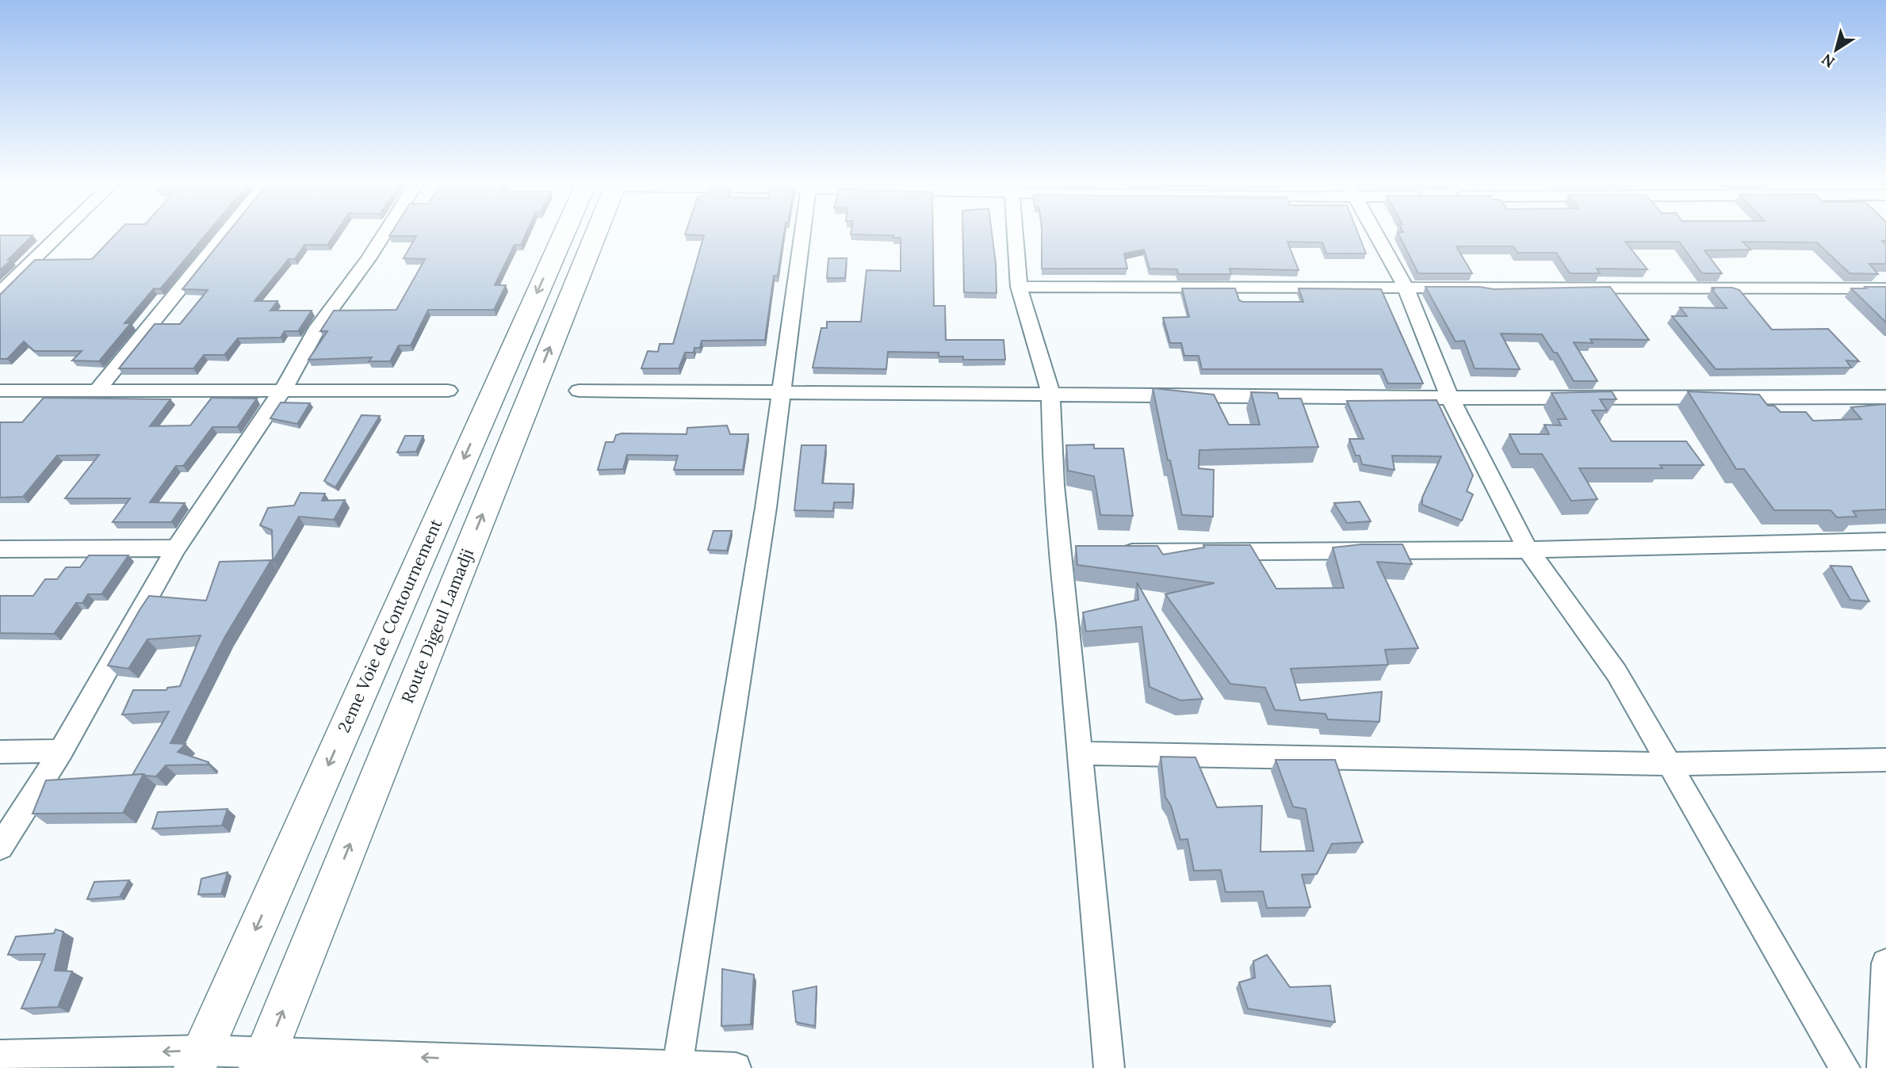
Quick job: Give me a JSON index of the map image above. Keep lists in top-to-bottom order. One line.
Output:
{"streets":{"main road":["2eme Voie de Contournement","Route Digeul Lamadji"]},"one_way":["2eme Voie de Contournement","Route Digeul Lamadji"],"north":"bottom left"}
